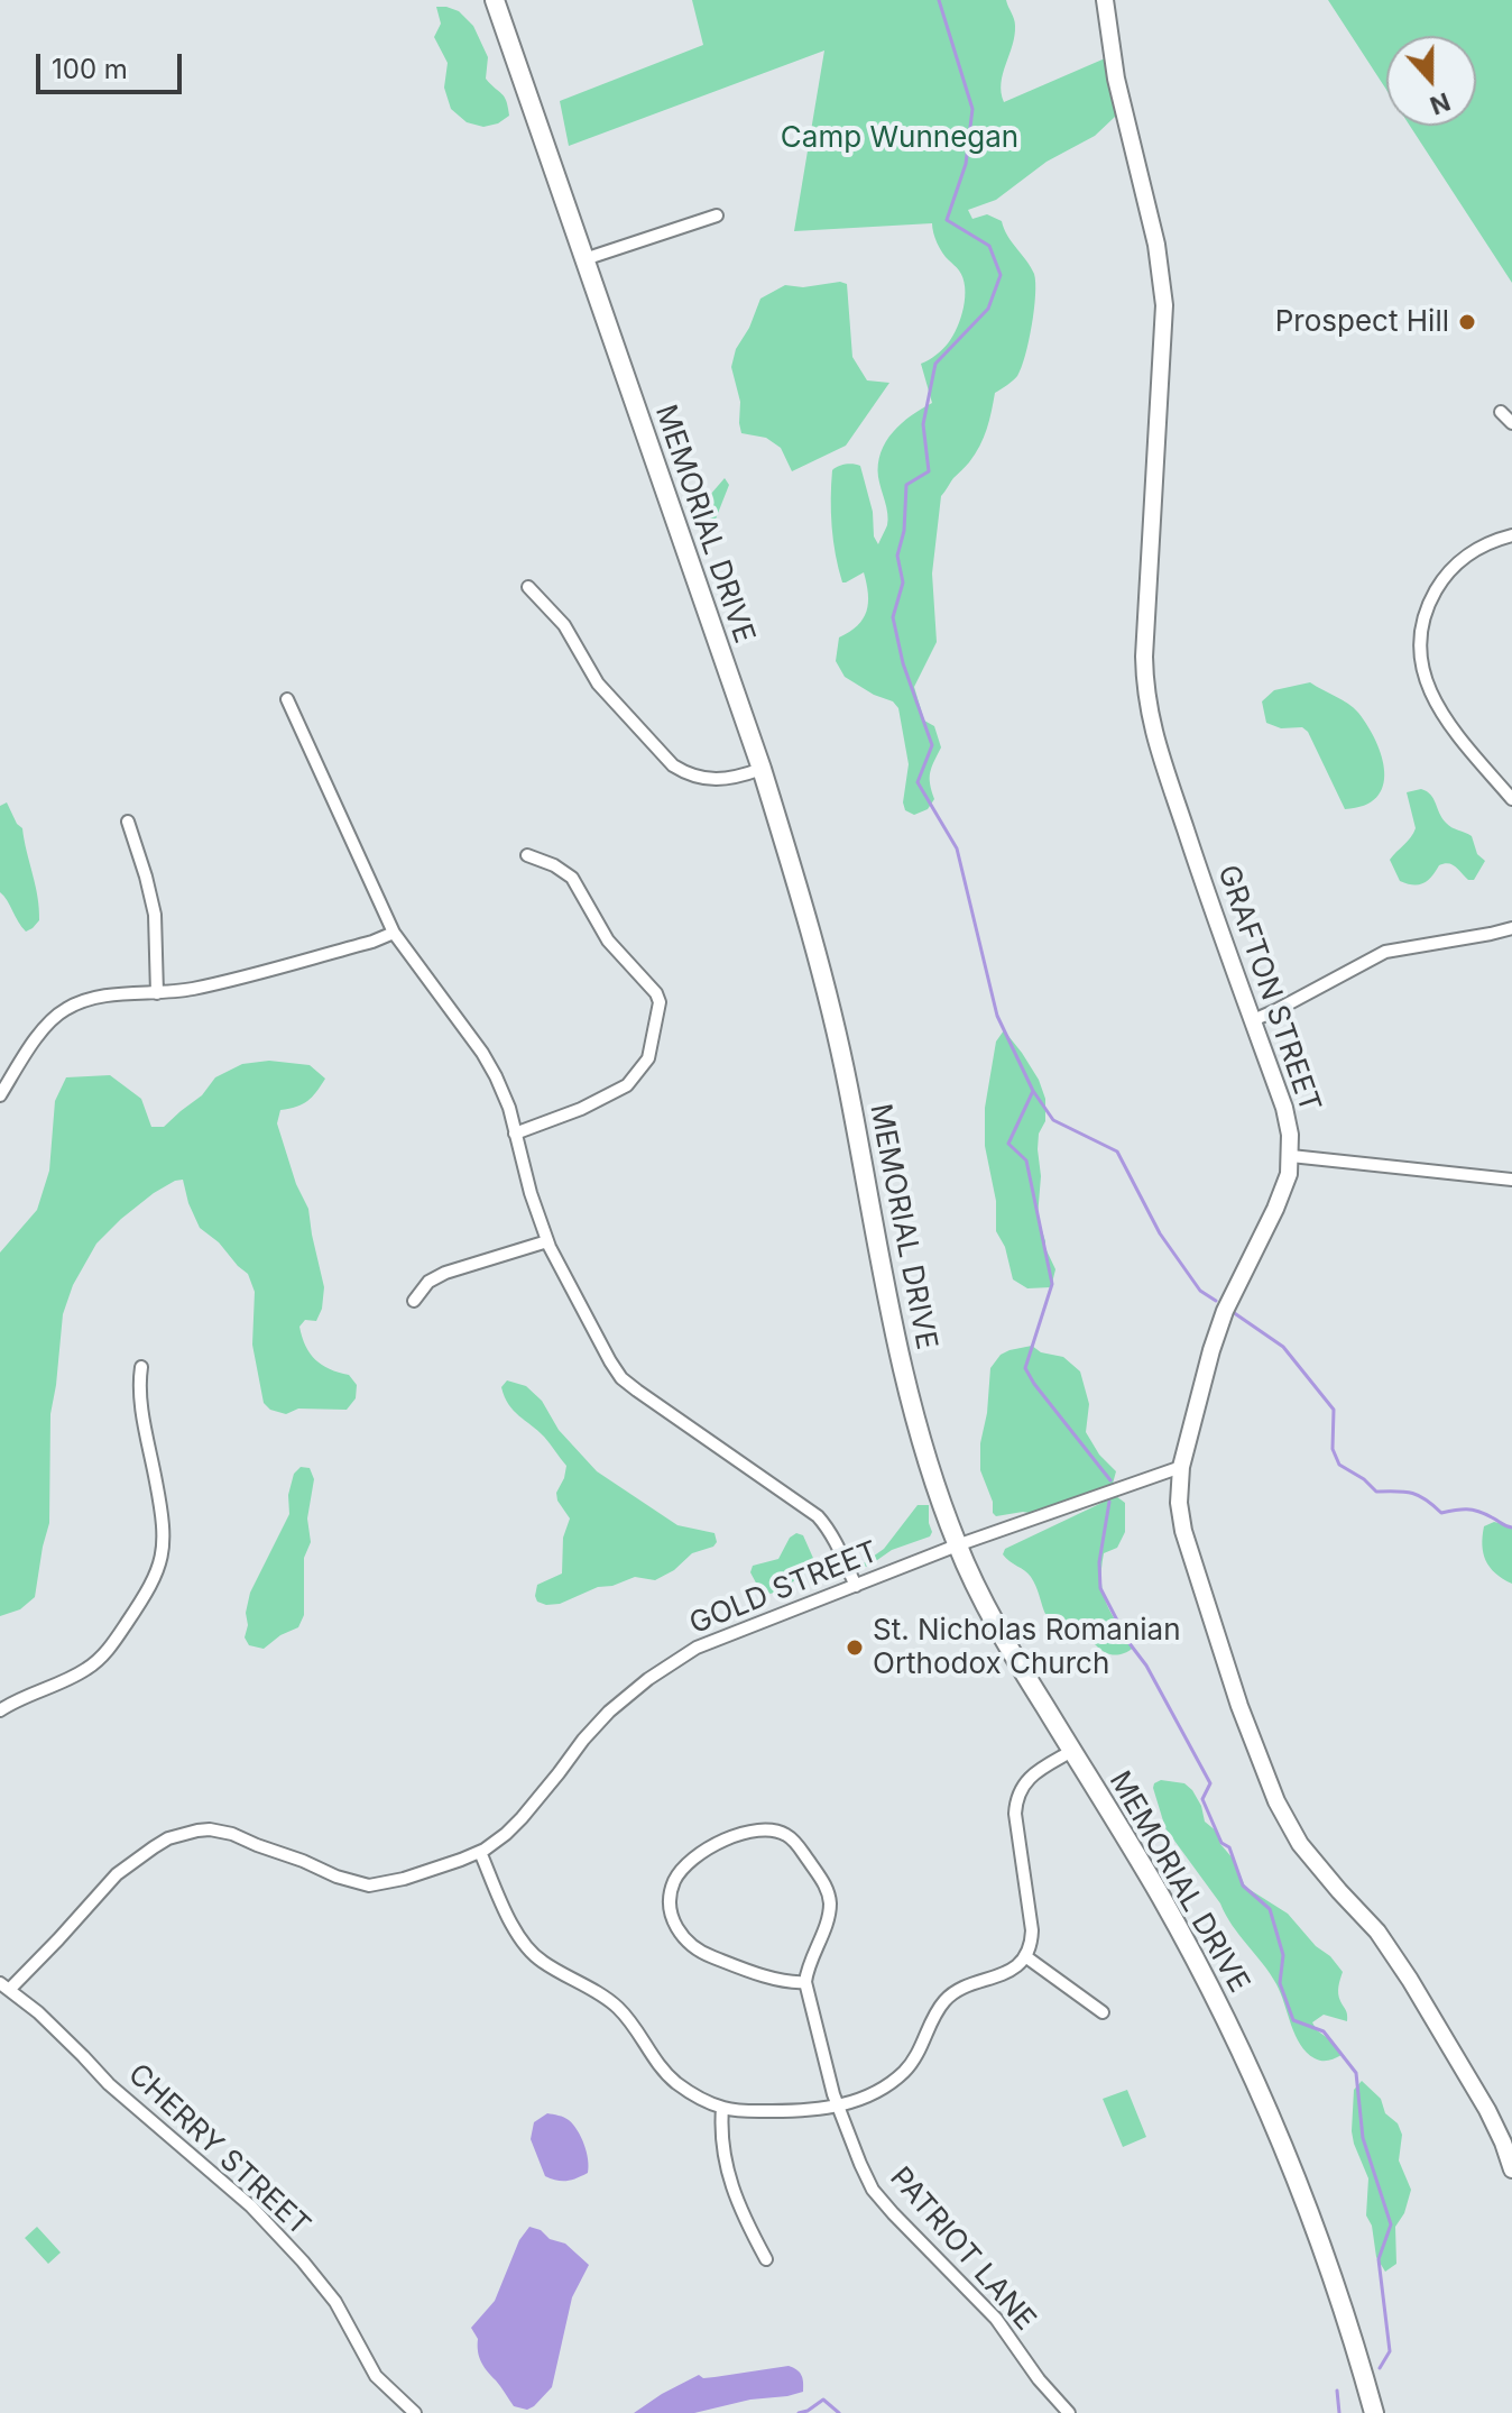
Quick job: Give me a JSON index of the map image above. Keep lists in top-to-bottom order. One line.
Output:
{"streets":{"main road":["MEMORIAL DRIVE"],"street":["GRAFTON STREET","GOLD STREET","CHERRY STREET","PATRIOT LANE"]},"crossings":[["MEMORIAL DRIVE","GOLD STREET"],["GRAFTON STREET","GOLD STREET"],["GOLD STREET","CHERRY STREET"]],"parks":["Camp Wunnegan"],"places":["Prospect Hill","St. Nicholas Romanian Orthodox Church"],"scale_bar":"100 m","north":"bottom"}
